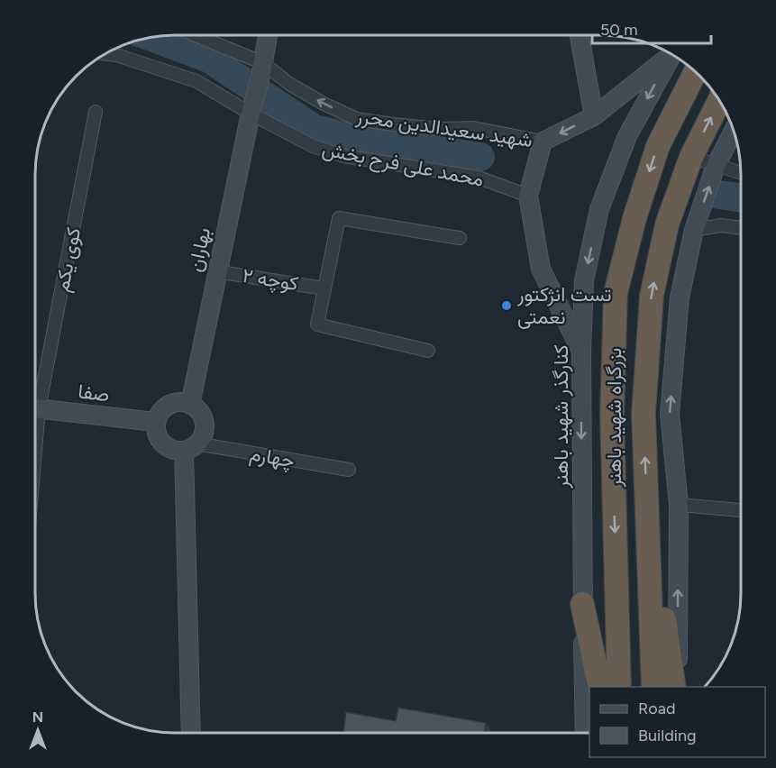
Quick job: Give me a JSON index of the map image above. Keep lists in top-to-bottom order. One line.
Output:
{"streets":{"highway":["بزرگراه شهید باهنر"],"street":["شهید سعیدالدین محرر","محمد علی فرح بخش","بهاران","کوی یکم","کوچه ۲","صفا","کنارگذر شهید باهنر","چهارم"]},"crossings":[["شهید سعیدالدین محرر","بهاران"],["محمد علی فرح بخش","بهاران"],["بهاران","کوچه ۲"],["بهاران","صفا"],["بهاران","چهارم"],["صفا","چهارم"]],"one_way":["شهید سعیدالدین محرر"],"places":["تست انژکتور نعمتی"],"legend":["Road","Building"],"scale_bar":"50 m","north":"top"}
